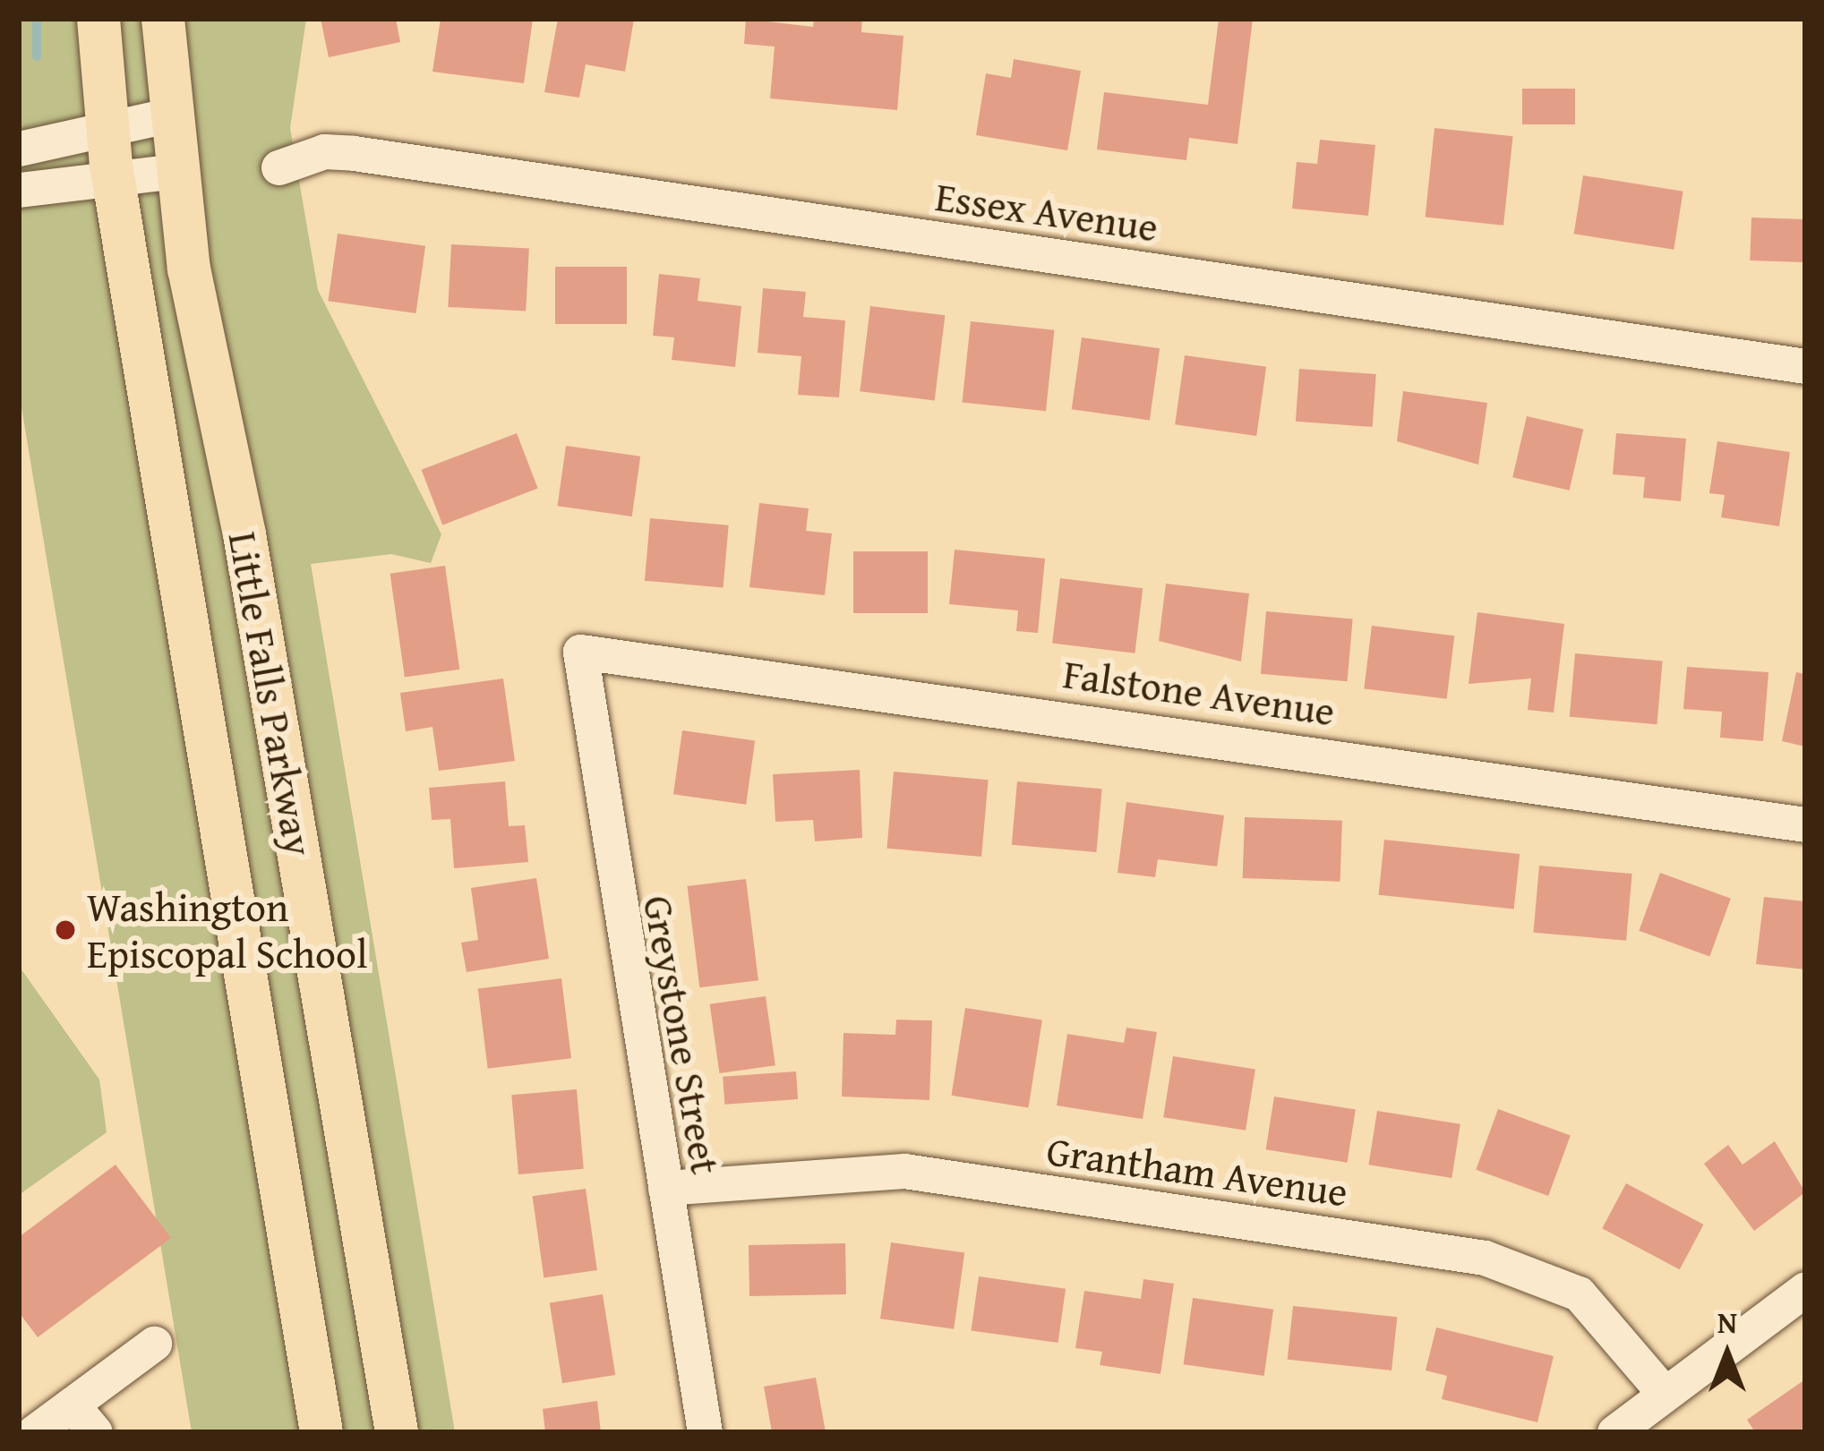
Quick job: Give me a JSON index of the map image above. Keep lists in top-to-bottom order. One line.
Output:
{"streets":{"main road":["Little Falls Parkway"],"street":["Essex Avenue","Falstone Avenue","Greystone Street","Grantham Avenue"]},"crossings":[["Falstone Avenue","Greystone Street"],["Greystone Street","Grantham Avenue"]],"places":["Washington Episcopal School"],"north":"top"}
